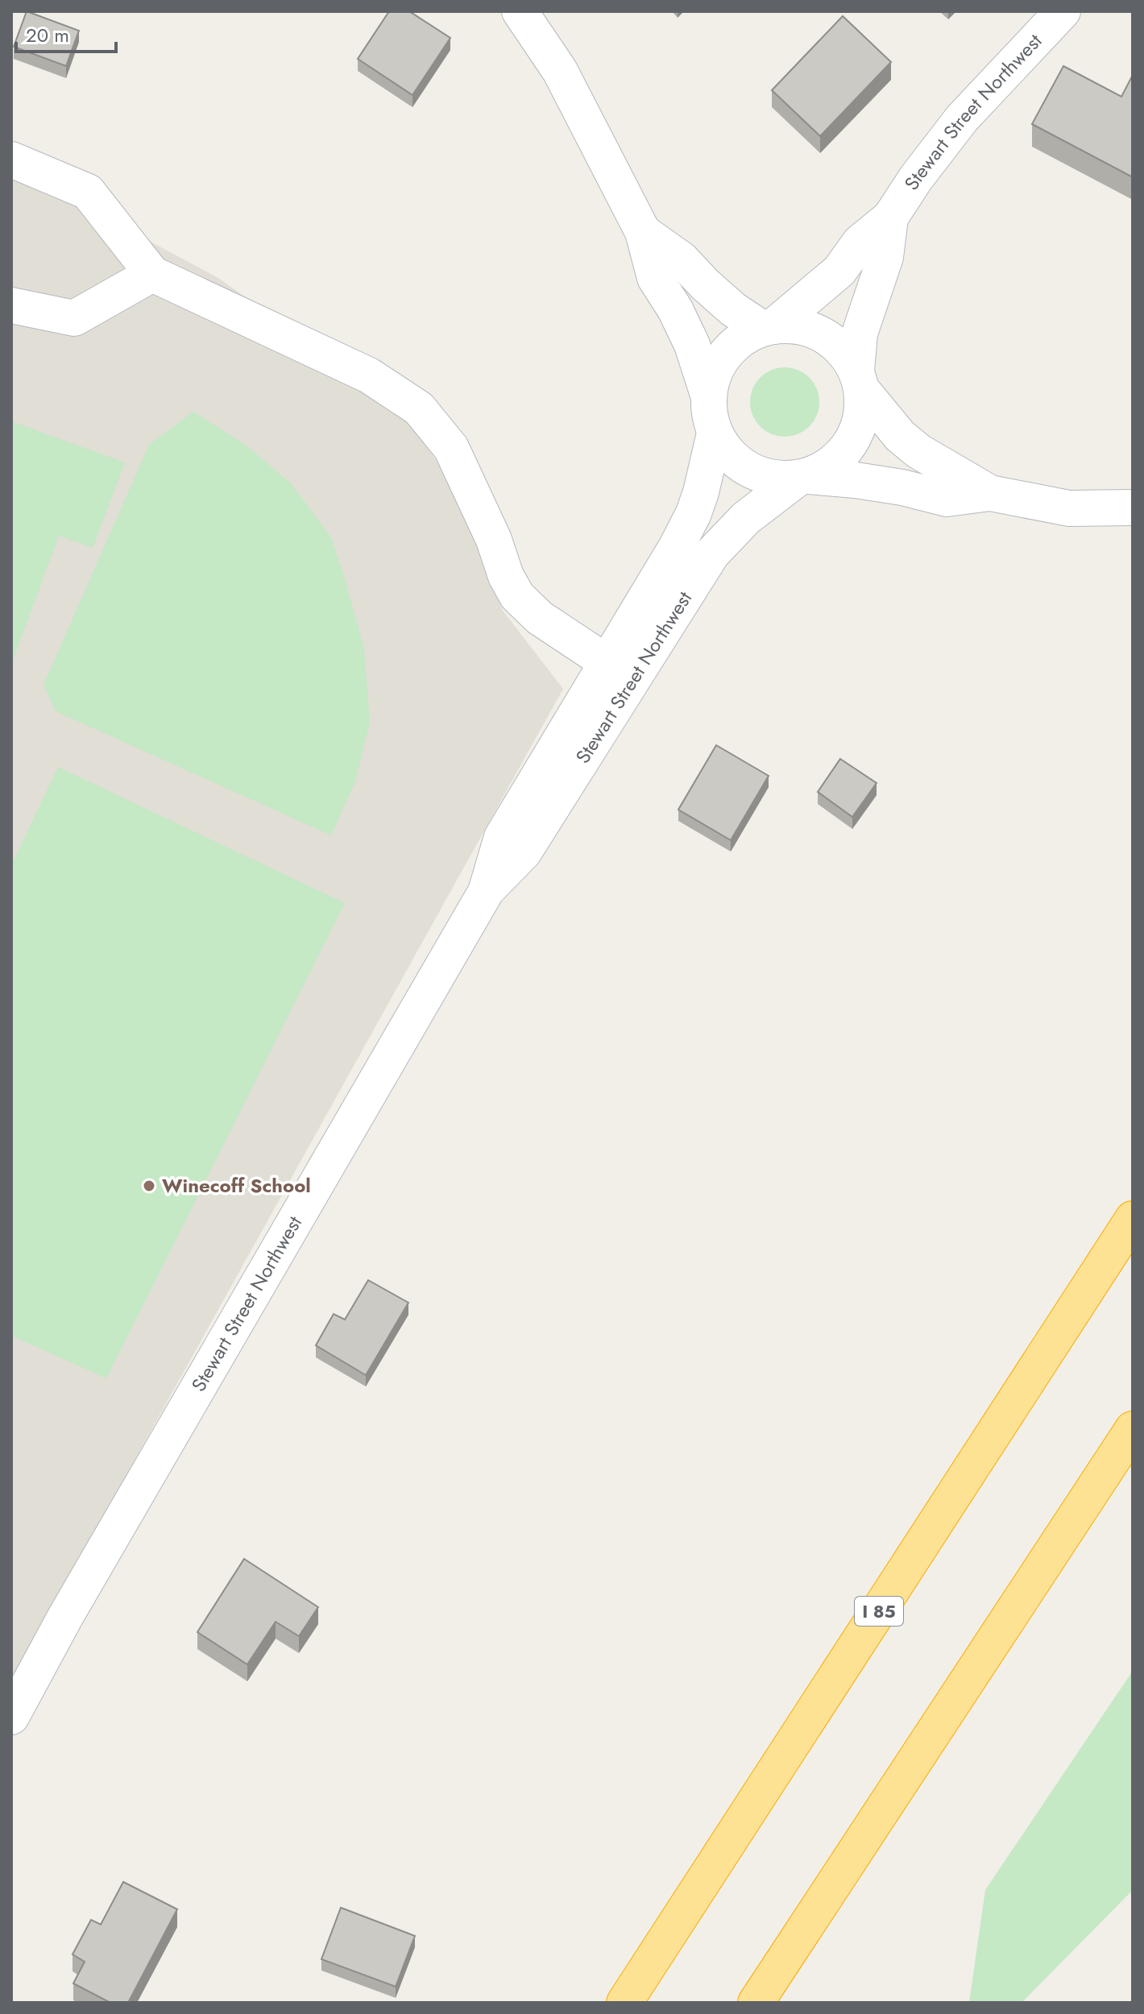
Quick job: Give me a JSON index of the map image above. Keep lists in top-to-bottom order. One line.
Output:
{"streets":{"highway":["I 85"],"street":["Stewart Street Northwest"]},"places":["Winecoff School"],"scale_bar":"20 m"}
